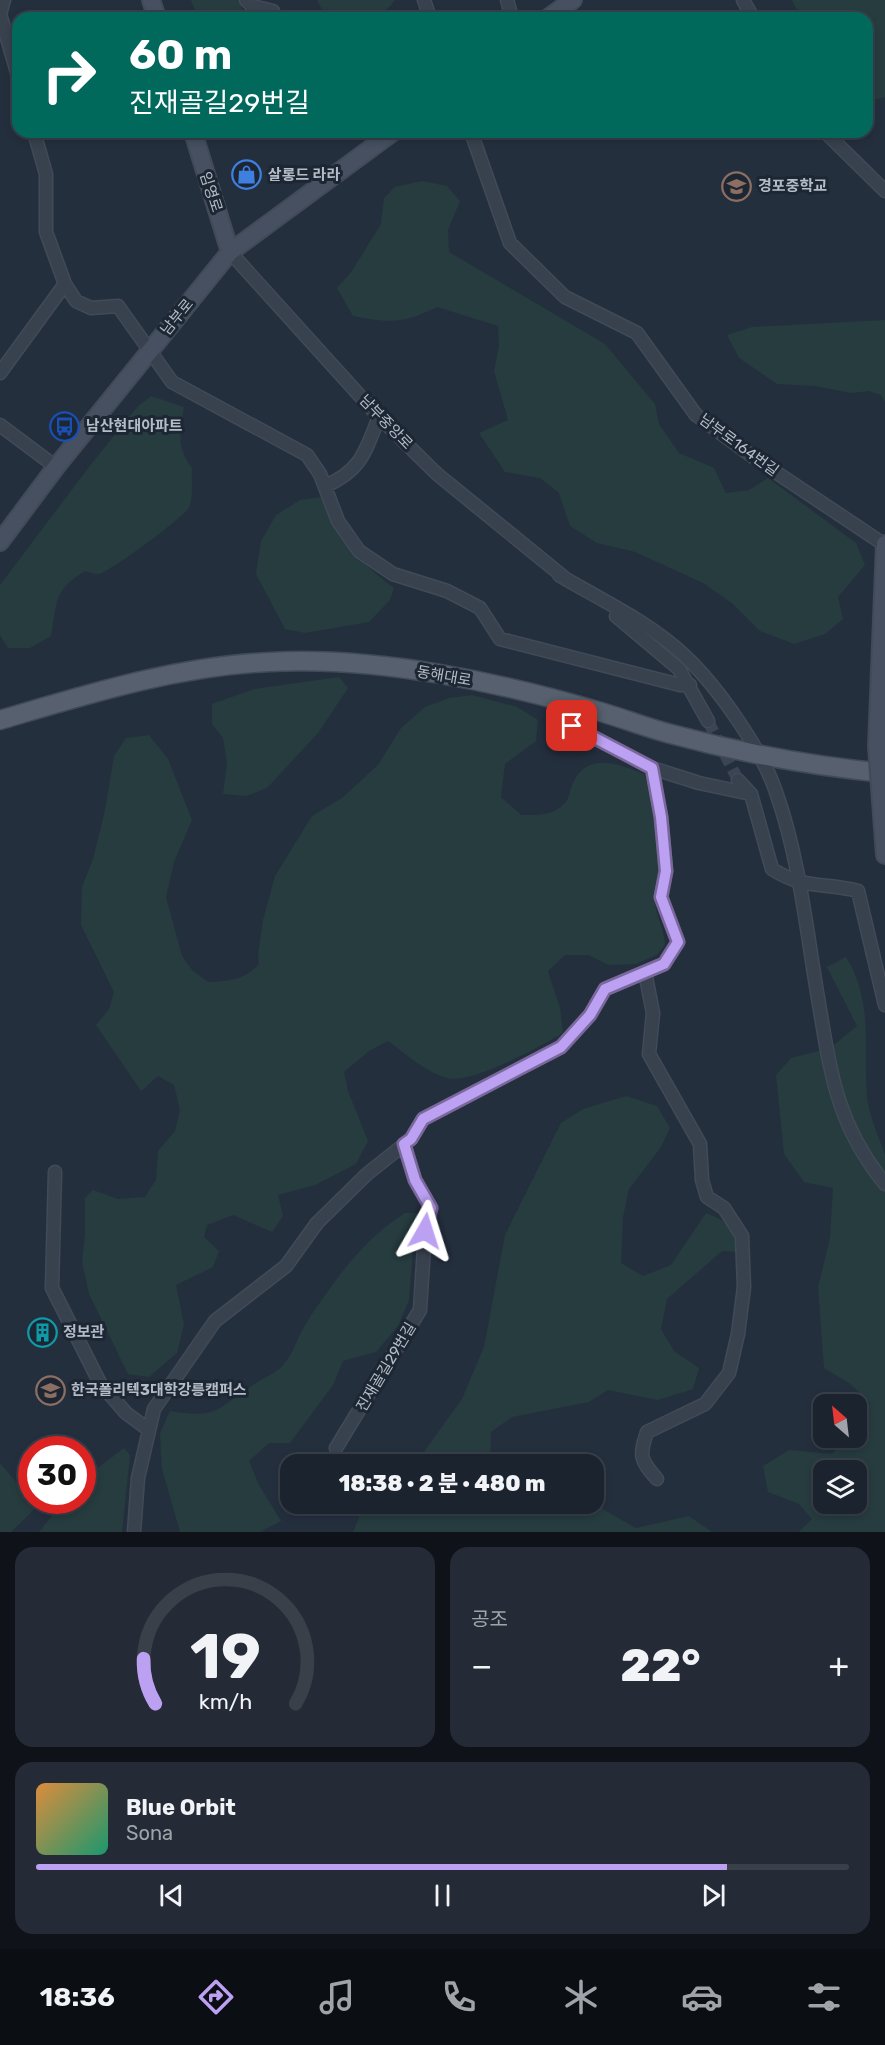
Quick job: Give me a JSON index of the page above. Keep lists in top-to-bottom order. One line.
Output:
{"streets":{"main road":["동해대로"],"street":["임영로","남부로","남부중앙로","남부로164번길","진재골길29번길"]},"crossings":[["임영로","남부로"],["임영로","남부중앙로"],["남부로","남부중앙로"],["남부중앙로","동해대로"]],"places":{"shop":["살롱드 라라"],"school or university":["경포중학교","한국폴리텍3대학강릉캠퍼스"],"bus stop":["남산현대아파트"],"building":["정보관"]},"north":"top left","page":{"turn":["60 m","진재골길29번길"],"limit":"30","trip":"18:38 · 2 분 · 480 m","tile":"공조","heat":["−","22°","+"],"song":["Blue Orbit","Sona"],"tabs":"18:36","gauge":["19","km/h"]}}
